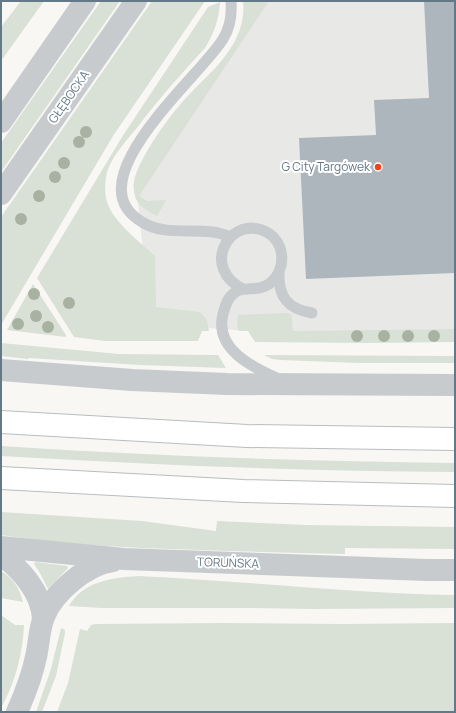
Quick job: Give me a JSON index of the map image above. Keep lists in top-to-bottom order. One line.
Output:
{"streets":{"street":["GŁĘBOCKA","TORUŃSKA"]},"places":["G City Targówek"]}
